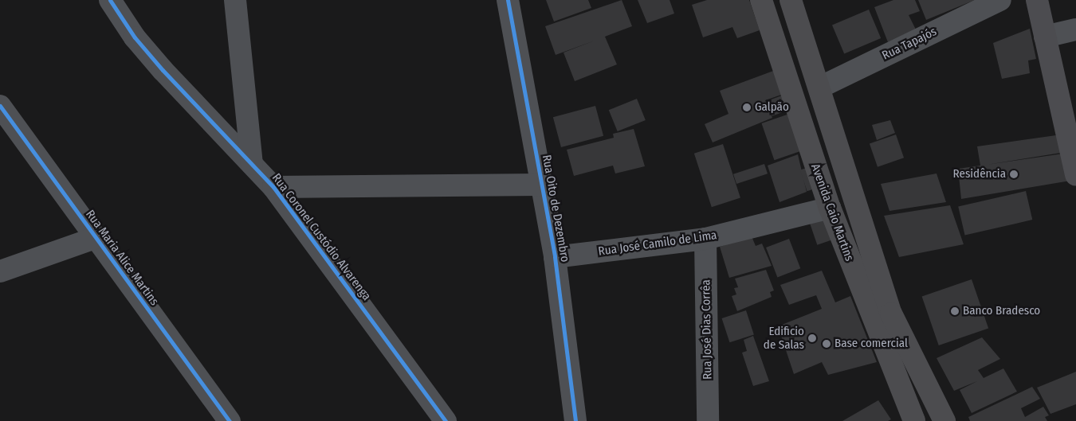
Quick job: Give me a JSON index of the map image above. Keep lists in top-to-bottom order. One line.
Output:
{"streets":{"main road":["Avenida Caio Martins"],"street":["Rua Tapajós","Rua Oito de Dezembro","Rua Coronel Custódio Alvarenga","Rua José Camilo de Lima","Rua Maria Alice Martins","Rua José Dias Corrêa"]},"crossings":[["Rua Tapajós","Avenida Caio Martins"],["Rua Oito de Dezembro","Rua José Camilo de Lima"],["Avenida Caio Martins","Rua José Camilo de Lima"],["Rua José Camilo de Lima","Rua José Dias Corrêa"]],"places":["Galpão","Residência","Banco Bradesco","Edificio de Salas","Base comercial"]}
